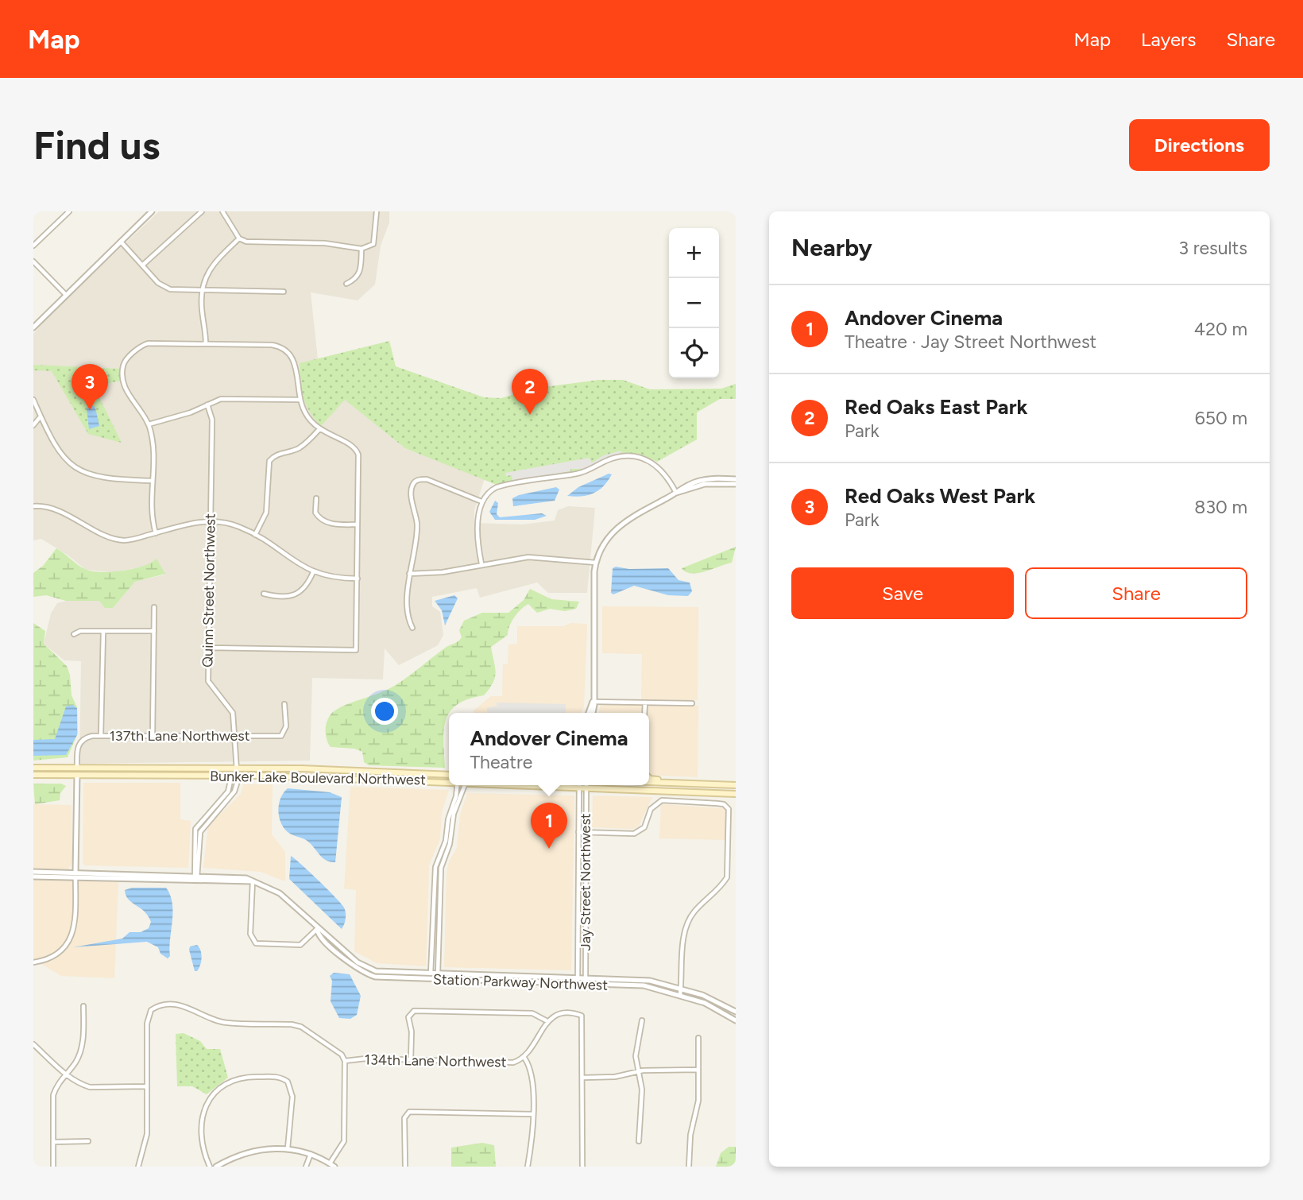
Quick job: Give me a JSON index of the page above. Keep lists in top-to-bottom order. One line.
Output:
{"streets":{"main road":["Bunker Lake Boulevard Northwest"],"street":["Quinn Street Northwest","137th Lane Northwest","Jay Street Northwest","Station Parkway Northwest","134th Lane Northwest"]},"crossings":[["Quinn Street Northwest","137th Lane Northwest"],["Quinn Street Northwest","Bunker Lake Boulevard Northwest"],["Quinn Street Northwest","Station Parkway Northwest"],["137th Lane Northwest","Bunker Lake Boulevard Northwest"],["Jay Street Northwest","Station Parkway Northwest"]],"page":{"header":"Map","nav":["Map","Layers","Share"],"buttons":["Directions",["Save","Share"]],"title":"Find us","heading":["Nearby","3 results"],"map_buttons":["+","−"],"list":[{"mark":"1","name":"Andover Cinema","note":"Theatre · Jay Street Northwest","value":"420 m"},{"mark":"2","name":"Red Oaks East Park","note":"Park","value":"650 m"},{"mark":"3","name":"Red Oaks West Park","note":"Park","value":"830 m"}],"pins":["3","2","1"],"popup":["Andover Cinema","Theatre"]}}
